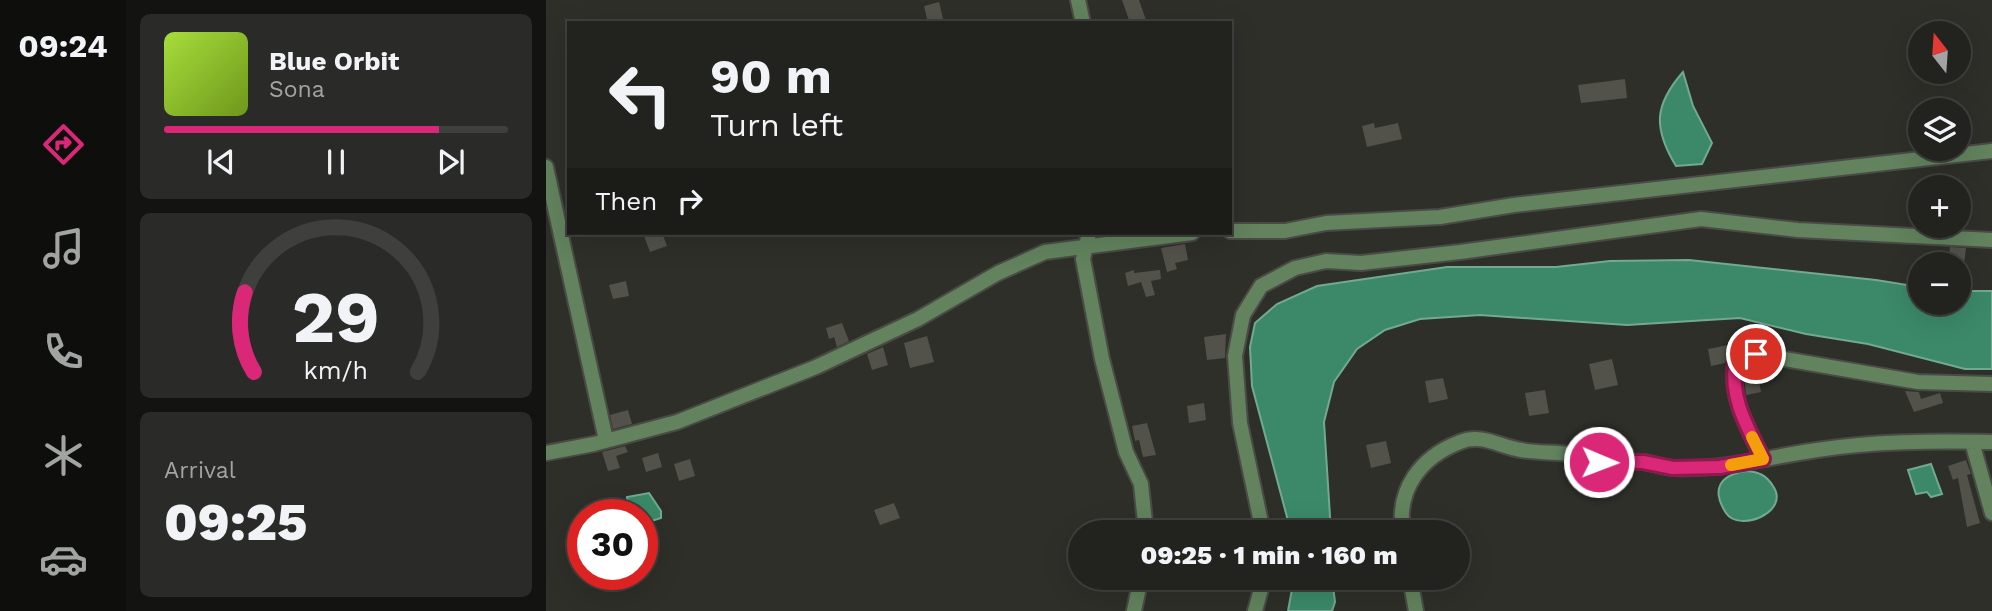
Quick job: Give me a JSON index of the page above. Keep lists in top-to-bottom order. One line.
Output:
{"north":"top","page":{"tabs":"09:24","map_buttons":["+","−"],"turn":["90 m","Turn left"],"song":["Blue Orbit","Sona"],"then":"Then","tile":["Arrival","09:25"],"limit":"30","trip":"09:25 · 1 min · 160 m","gauge":["29","km/h"]}}
